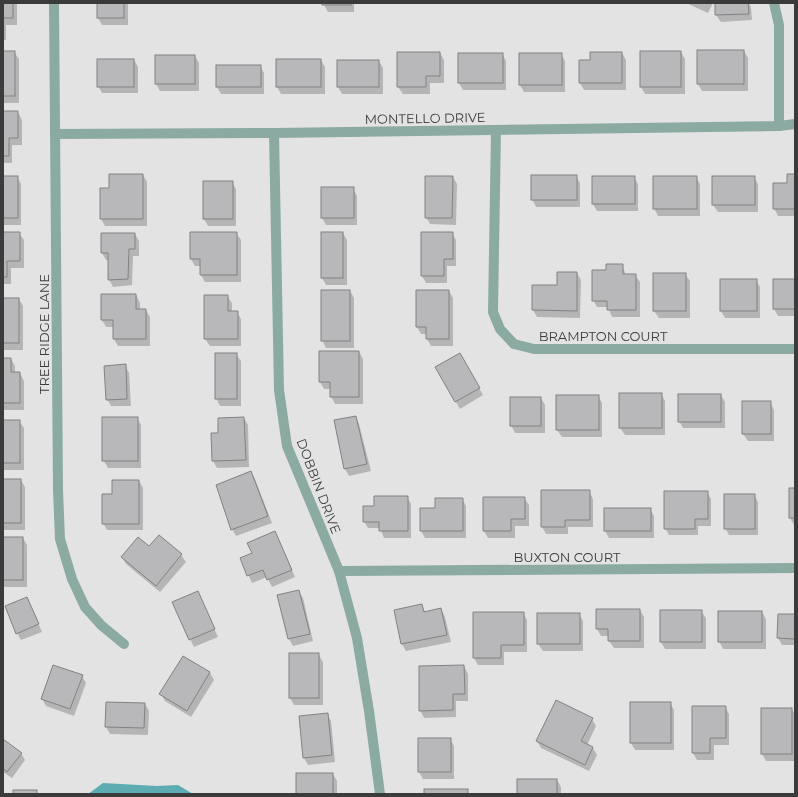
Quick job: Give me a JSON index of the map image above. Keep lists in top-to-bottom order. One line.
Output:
{"streets":{"street":["MONTELLO DRIVE","TREE RIDGE LANE","BRAMPTON COURT","DOBBIN DRIVE","BUXTON COURT"]},"crossings":[["MONTELLO DRIVE","TREE RIDGE LANE"],["MONTELLO DRIVE","BRAMPTON COURT"],["MONTELLO DRIVE","DOBBIN DRIVE"],["DOBBIN DRIVE","BUXTON COURT"]]}
